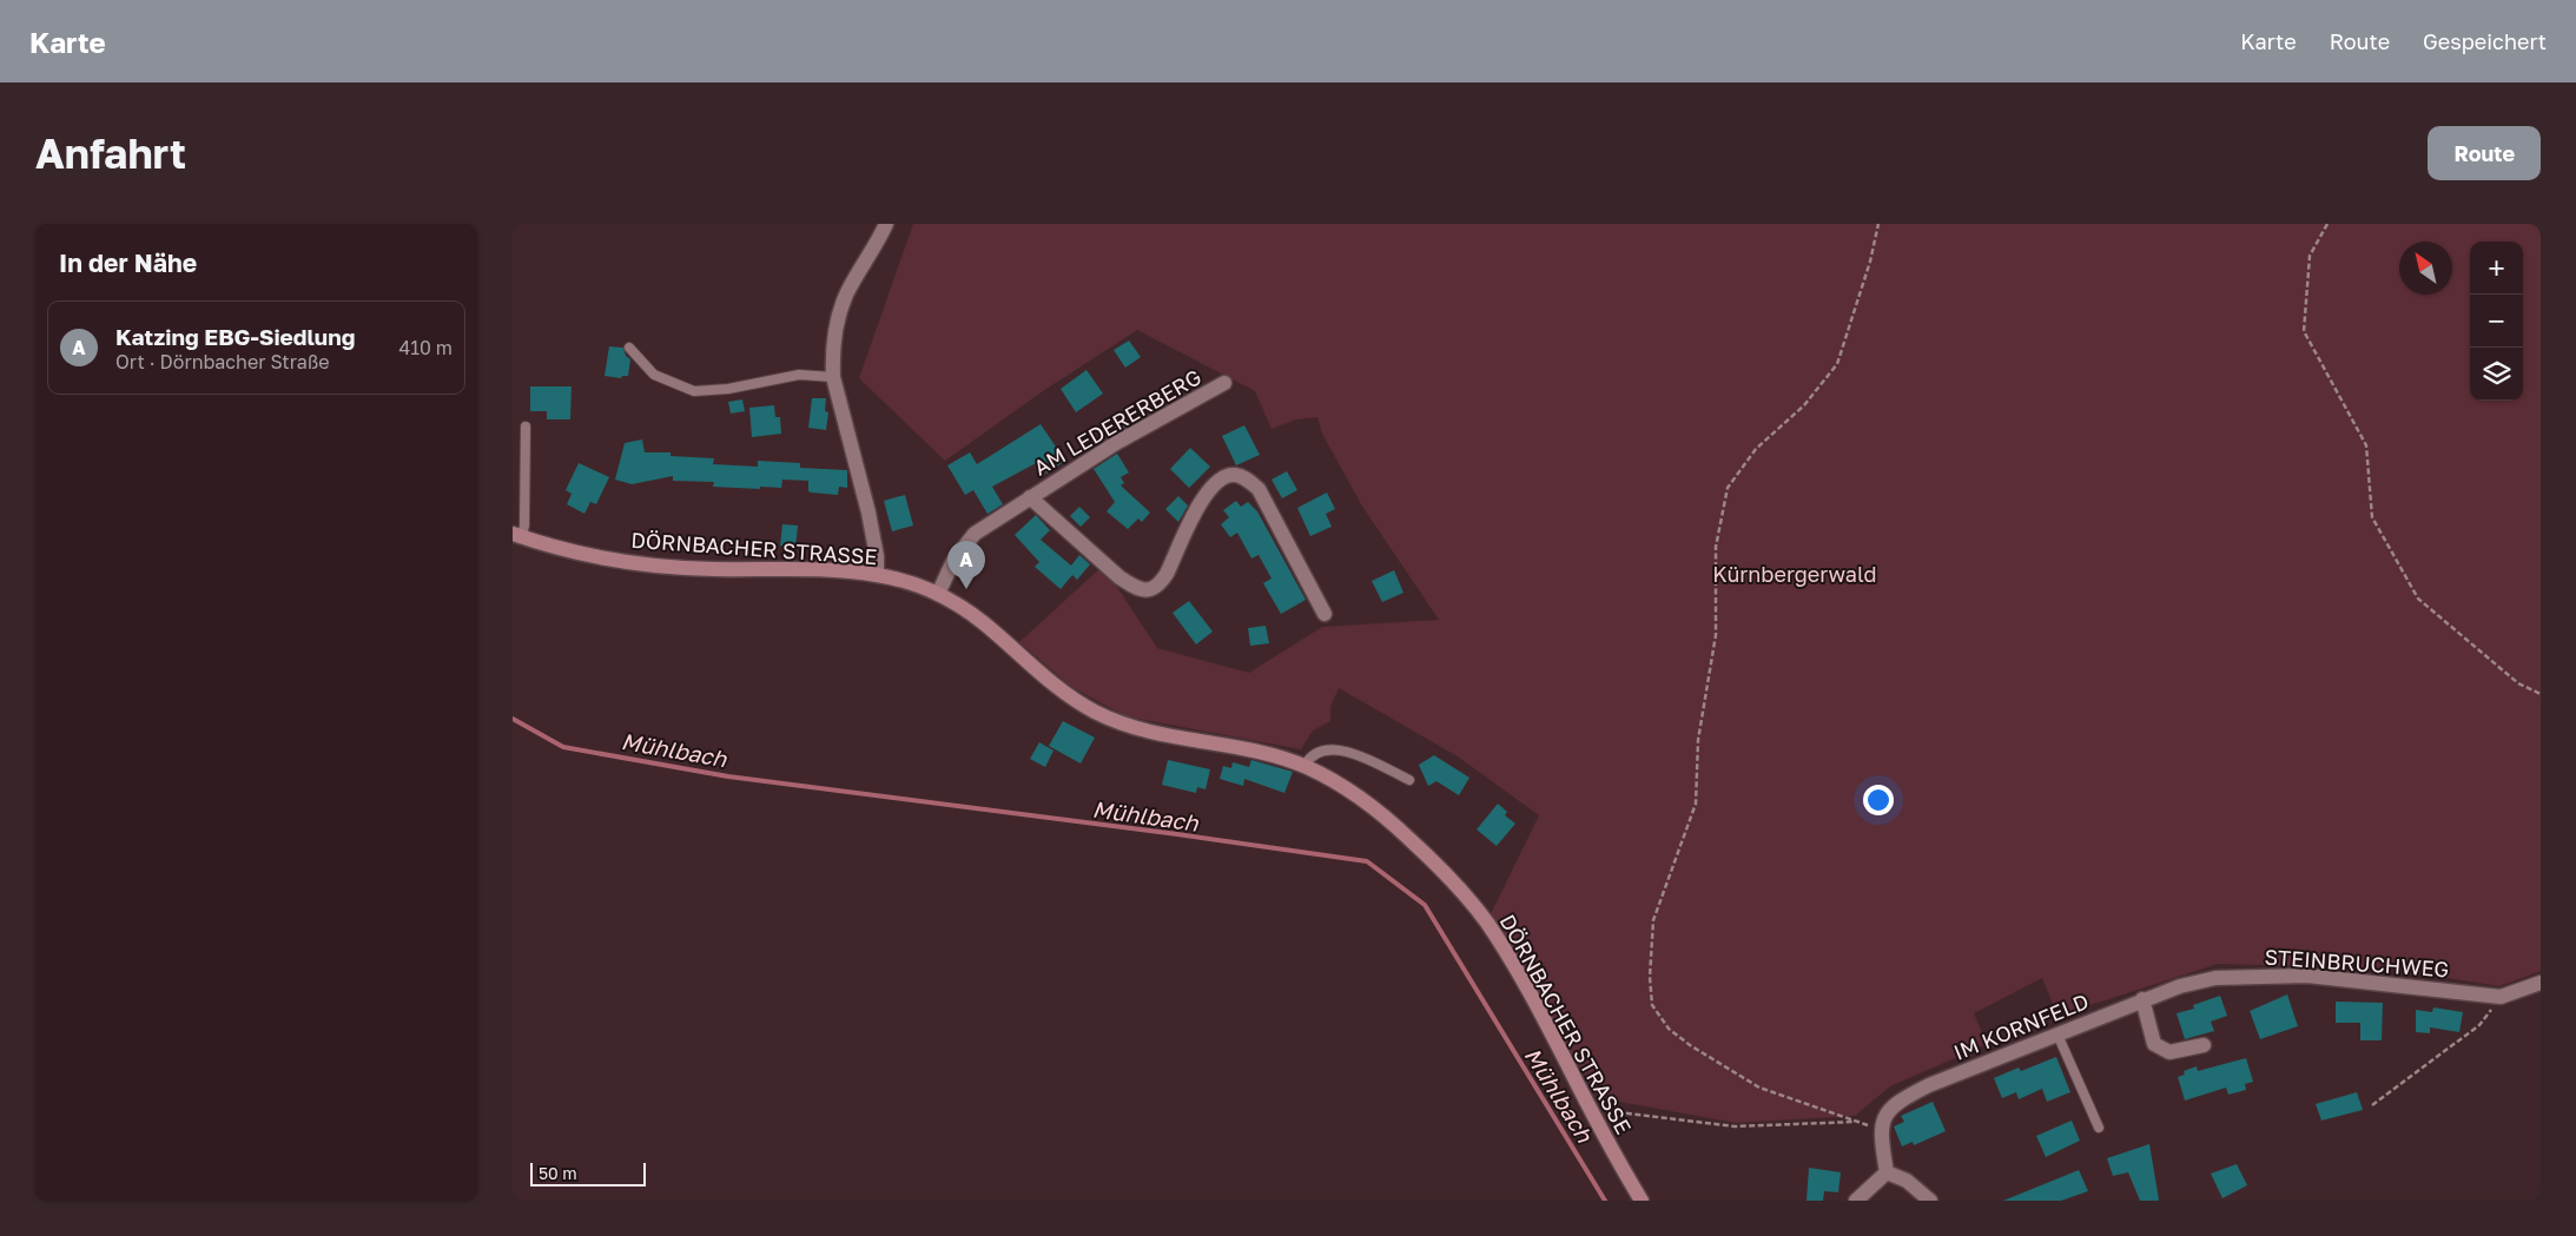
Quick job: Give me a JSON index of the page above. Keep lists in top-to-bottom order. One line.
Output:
{"streets":{"street":["AM LEDERERBERG","DÖRNBACHER STRASSE","STEINBRUCHWEG","IM KORNFELD"]},"crossings":[["AM LEDERERBERG","DÖRNBACHER STRASSE"],["STEINBRUCHWEG","IM KORNFELD"]],"water":["Mühlbach"],"parks":["Kürnbergerwald"],"scale_bar":"50 m","north":"top left","page":{"header":"Karte","nav":["Karte","Route","Gespeichert"],"buttons":"Route","title":"Anfahrt","heading":"In der Nähe","map_buttons":["+","−"],"list":[{"mark":"A","name":"Katzing EBG-Siedlung","note":"Ort · Dörnbacher Straße","value":"410 m"}],"pins":"A","scale":"50 m"}}
